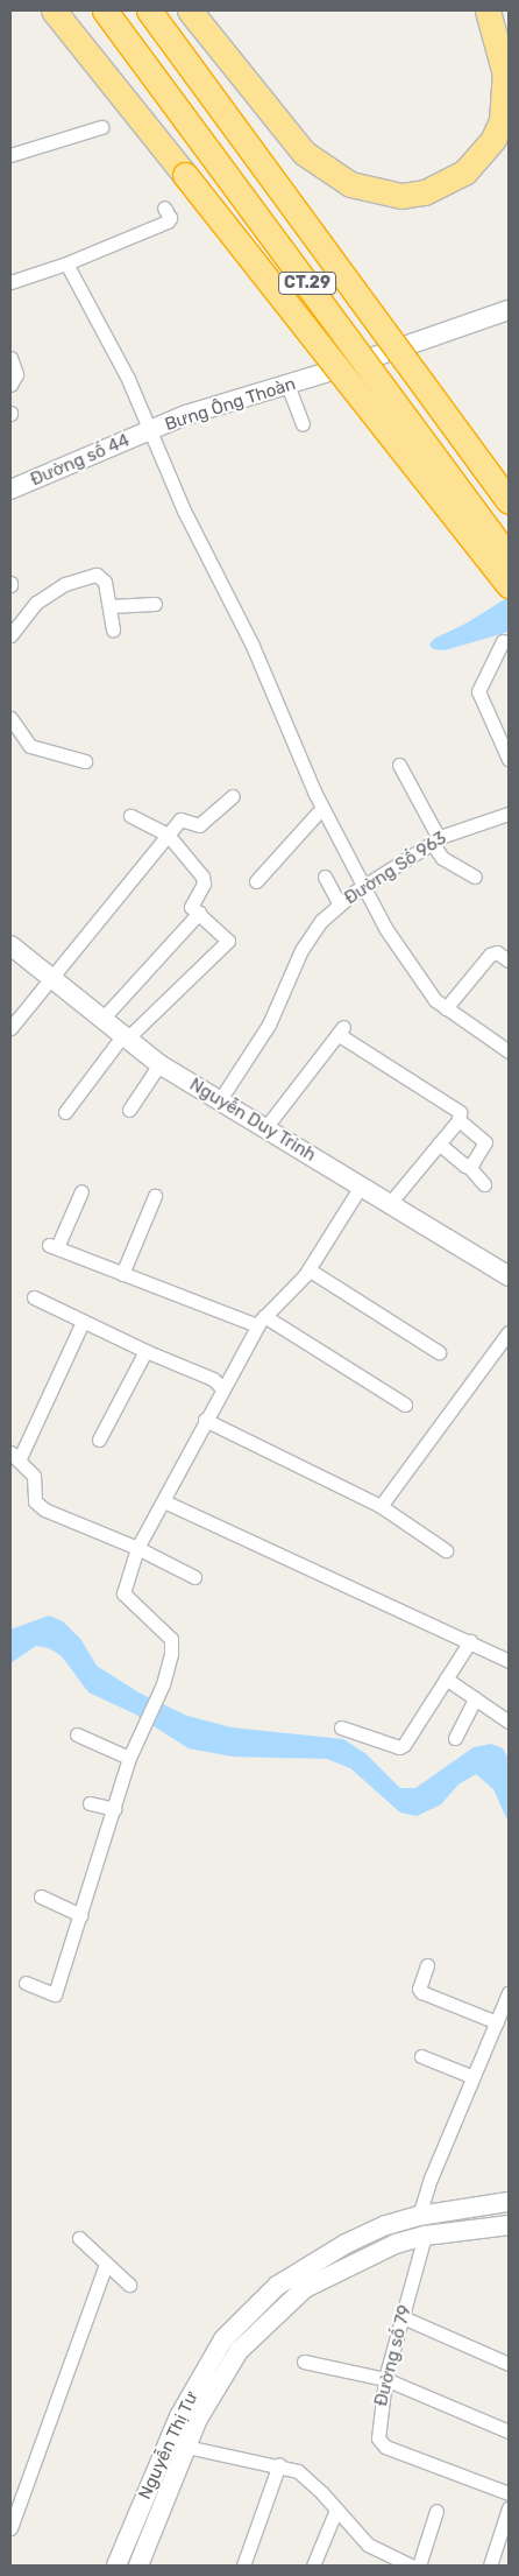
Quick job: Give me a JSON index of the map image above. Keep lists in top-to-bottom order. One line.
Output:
{"streets":{"highway":["CT.29"],"street":["Bưng Ông Thoàn","Đường số 44","Đường Số 963","Nguyễn Duy Trinh","Đường số 79","Nguyễn Thị Tư"]},"crossings":[["Bưng Ông Thoàn","Đường số 44"],["Đường Số 963","Nguyễn Duy Trinh"],["Đường số 79","Nguyễn Thị Tư"]]}
